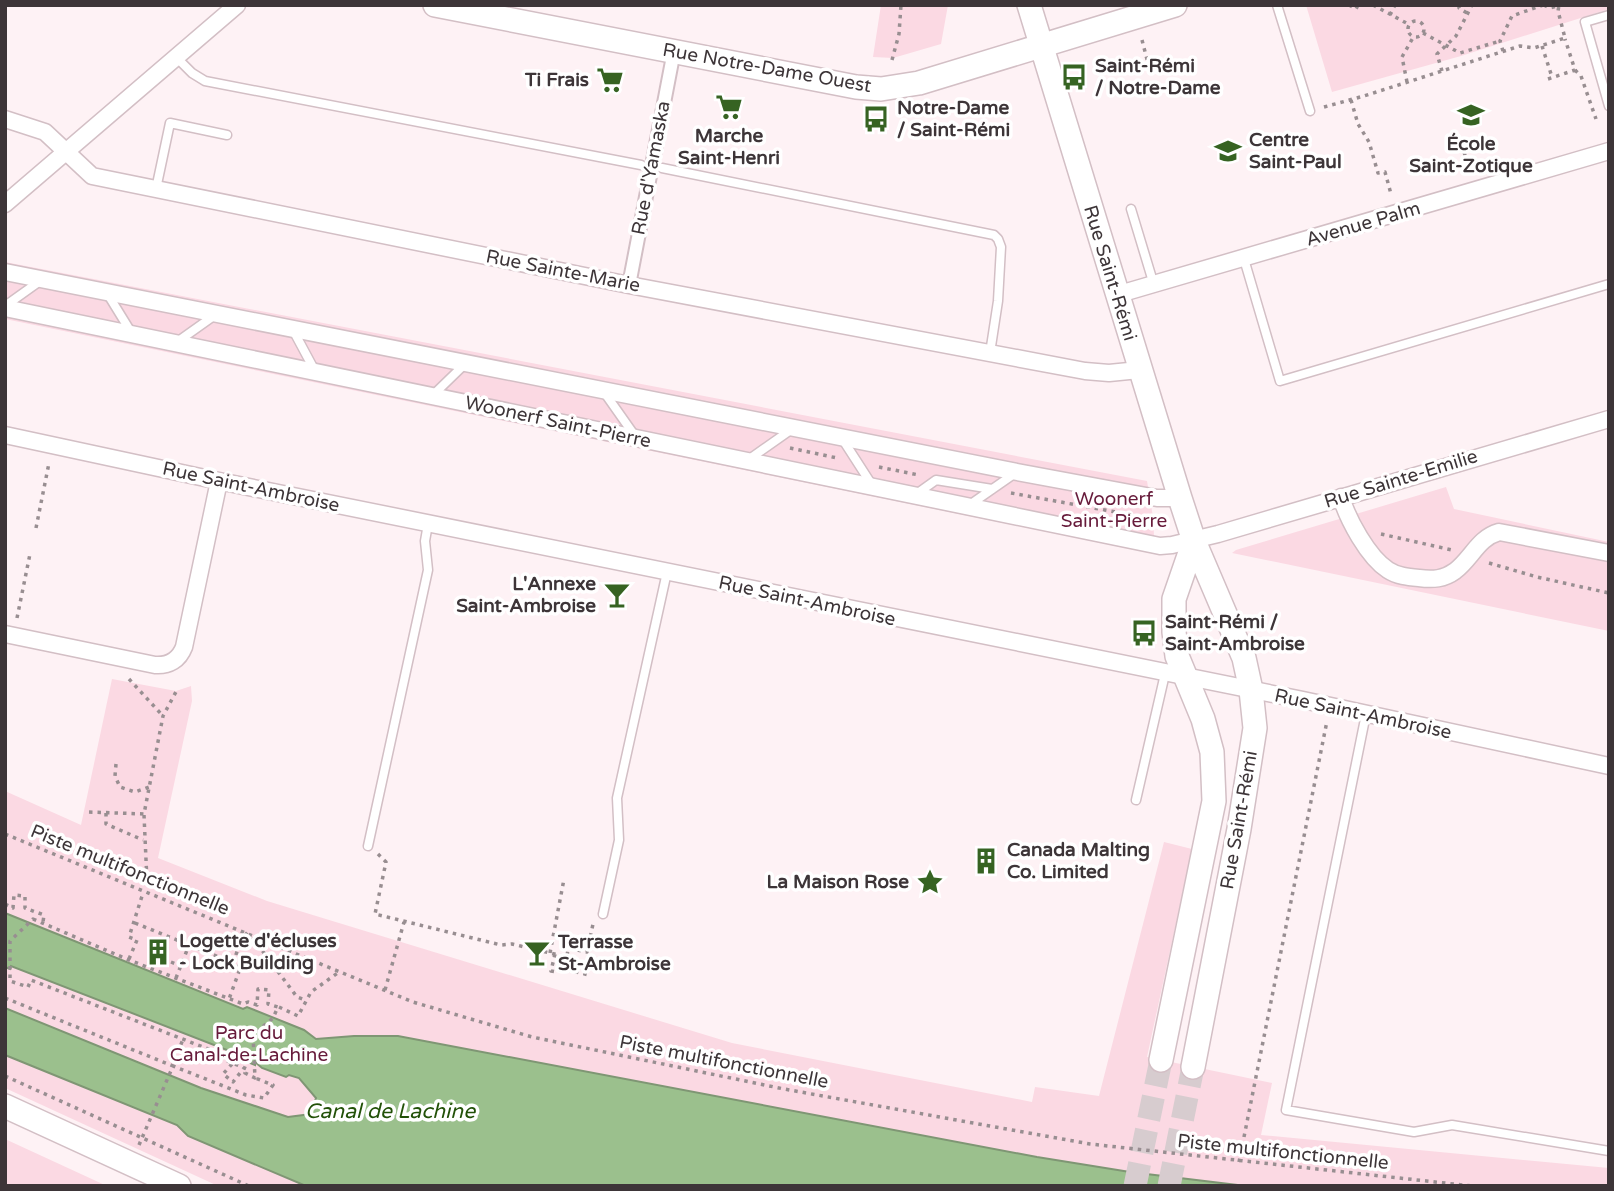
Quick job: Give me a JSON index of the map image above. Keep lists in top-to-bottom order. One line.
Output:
{"streets":{"main road":["Rue Notre-Dame Ouest","Rue Saint-Rémi"],"street":["Rue d'Yamaska","Avenue Palm","Rue Sainte-Marie","Woonerf Saint-Pierre","Rue Sainte-Emilie","Rue Saint-Ambroise"],"path":["Piste multifonctionnelle"]},"crossings":[["Rue Notre-Dame Ouest","Rue d'Yamaska"],["Rue Notre-Dame Ouest","Rue Saint-Rémi"],["Rue d'Yamaska","Rue Sainte-Marie"],["Avenue Palm","Rue Saint-Rémi"],["Rue Sainte-Marie","Rue Saint-Rémi"],["Rue Saint-Rémi","Woonerf Saint-Pierre"],["Rue Saint-Rémi","Rue Sainte-Emilie"],["Rue Saint-Rémi","Rue Saint-Ambroise"],["Woonerf Saint-Pierre","Rue Sainte-Emilie"]],"water":["Canal de Lachine"],"parks":["Woonerf Saint-Pierre","Parc du Canal-de-Lachine"],"places":{"bus stop":["Saint-Rémi / Notre-Dame","Notre-Dame / Saint-Rémi","Saint-Rémi / Saint-Ambroise"],"supermarket":["Ti Frais","Marche Saint-Henri"],"school or university":["École Saint-Zotique","Centre Saint-Paul"],"bar":["L'Annexe Saint-Ambroise","Terrasse St-Ambroise"],"building":["Canada Malting Co. Limited","Logette d'écluses - Lock Building"],"place":["La Maison Rose"]}}
